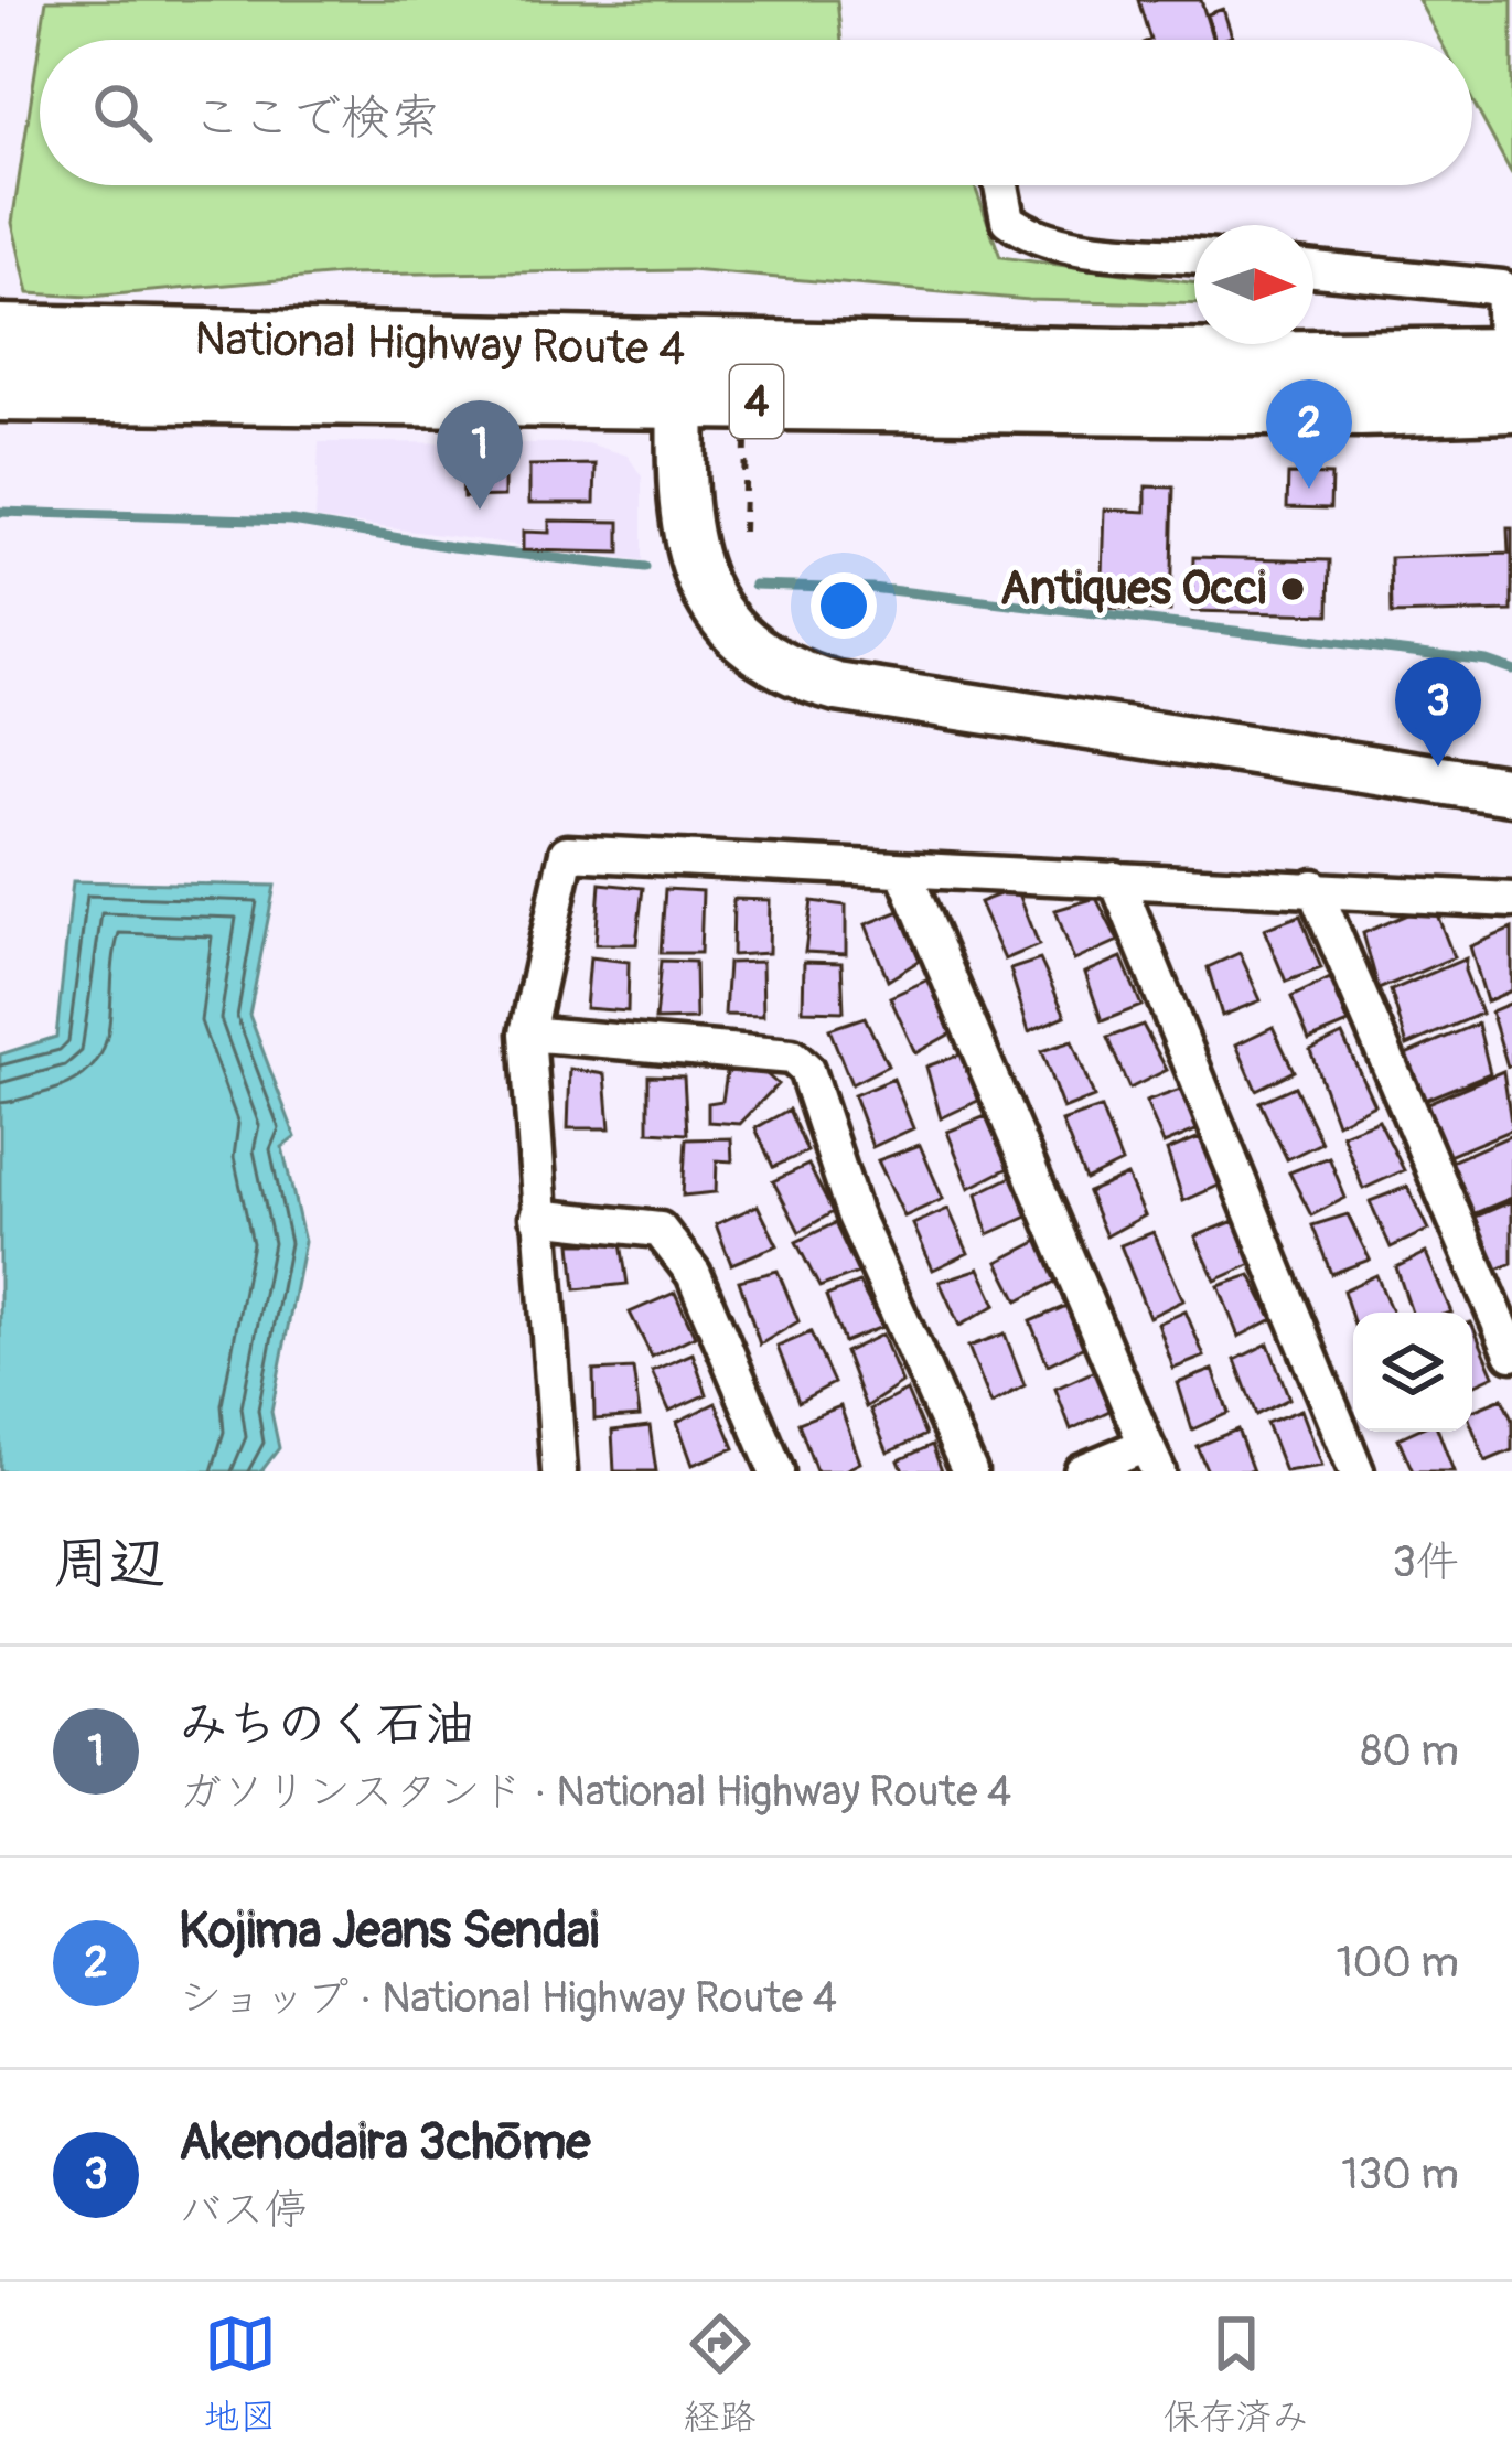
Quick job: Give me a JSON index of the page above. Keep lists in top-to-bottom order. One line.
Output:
{"streets":{"highway":["National Highway Route 4","4"]},"places":["Antiques Occi"],"north":"right","page":{"search":"ここで検索","pins":["2","1","3"],"heading":["周辺","3件"],"list":[{"mark":"1","name":"みちのく石油","note":"ガソリンスタンド · National Highway Route 4","value":"80 m"},{"mark":"2","name":"Kojima Jeans Sendai","note":"ショップ · National Highway Route 4","value":"100 m"},{"mark":"3","name":"Akenodaira 3chōme","note":"バス停","value":"130 m"}],"nav":["地図","経路","保存済み"]}}
